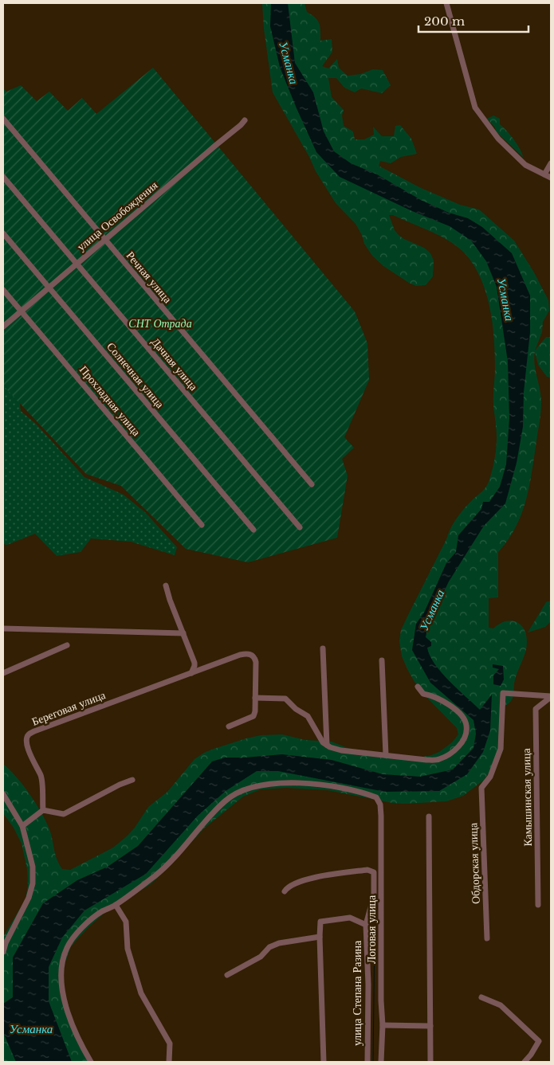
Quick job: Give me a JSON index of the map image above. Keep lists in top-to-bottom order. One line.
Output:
{"streets":{"street":["улица Освобождения","Речная улица","Дачная улица","Солнечная улица","Прохладная улица","Береговая улица","Камышинская улица","Обдорская улица","Логовая улица","улица Степана Разина"]},"crossings":[["улица Освобождения","Речная улица"],["улица Освобождения","Дачная улица"],["улица Освобождения","Солнечная улица"],["улица Освобождения","Прохладная улица"],["Камышинская улица","Обдорская улица"]],"water":["Усманка"],"parks":["СНТ Отрада"],"scale_bar":"200 m"}
